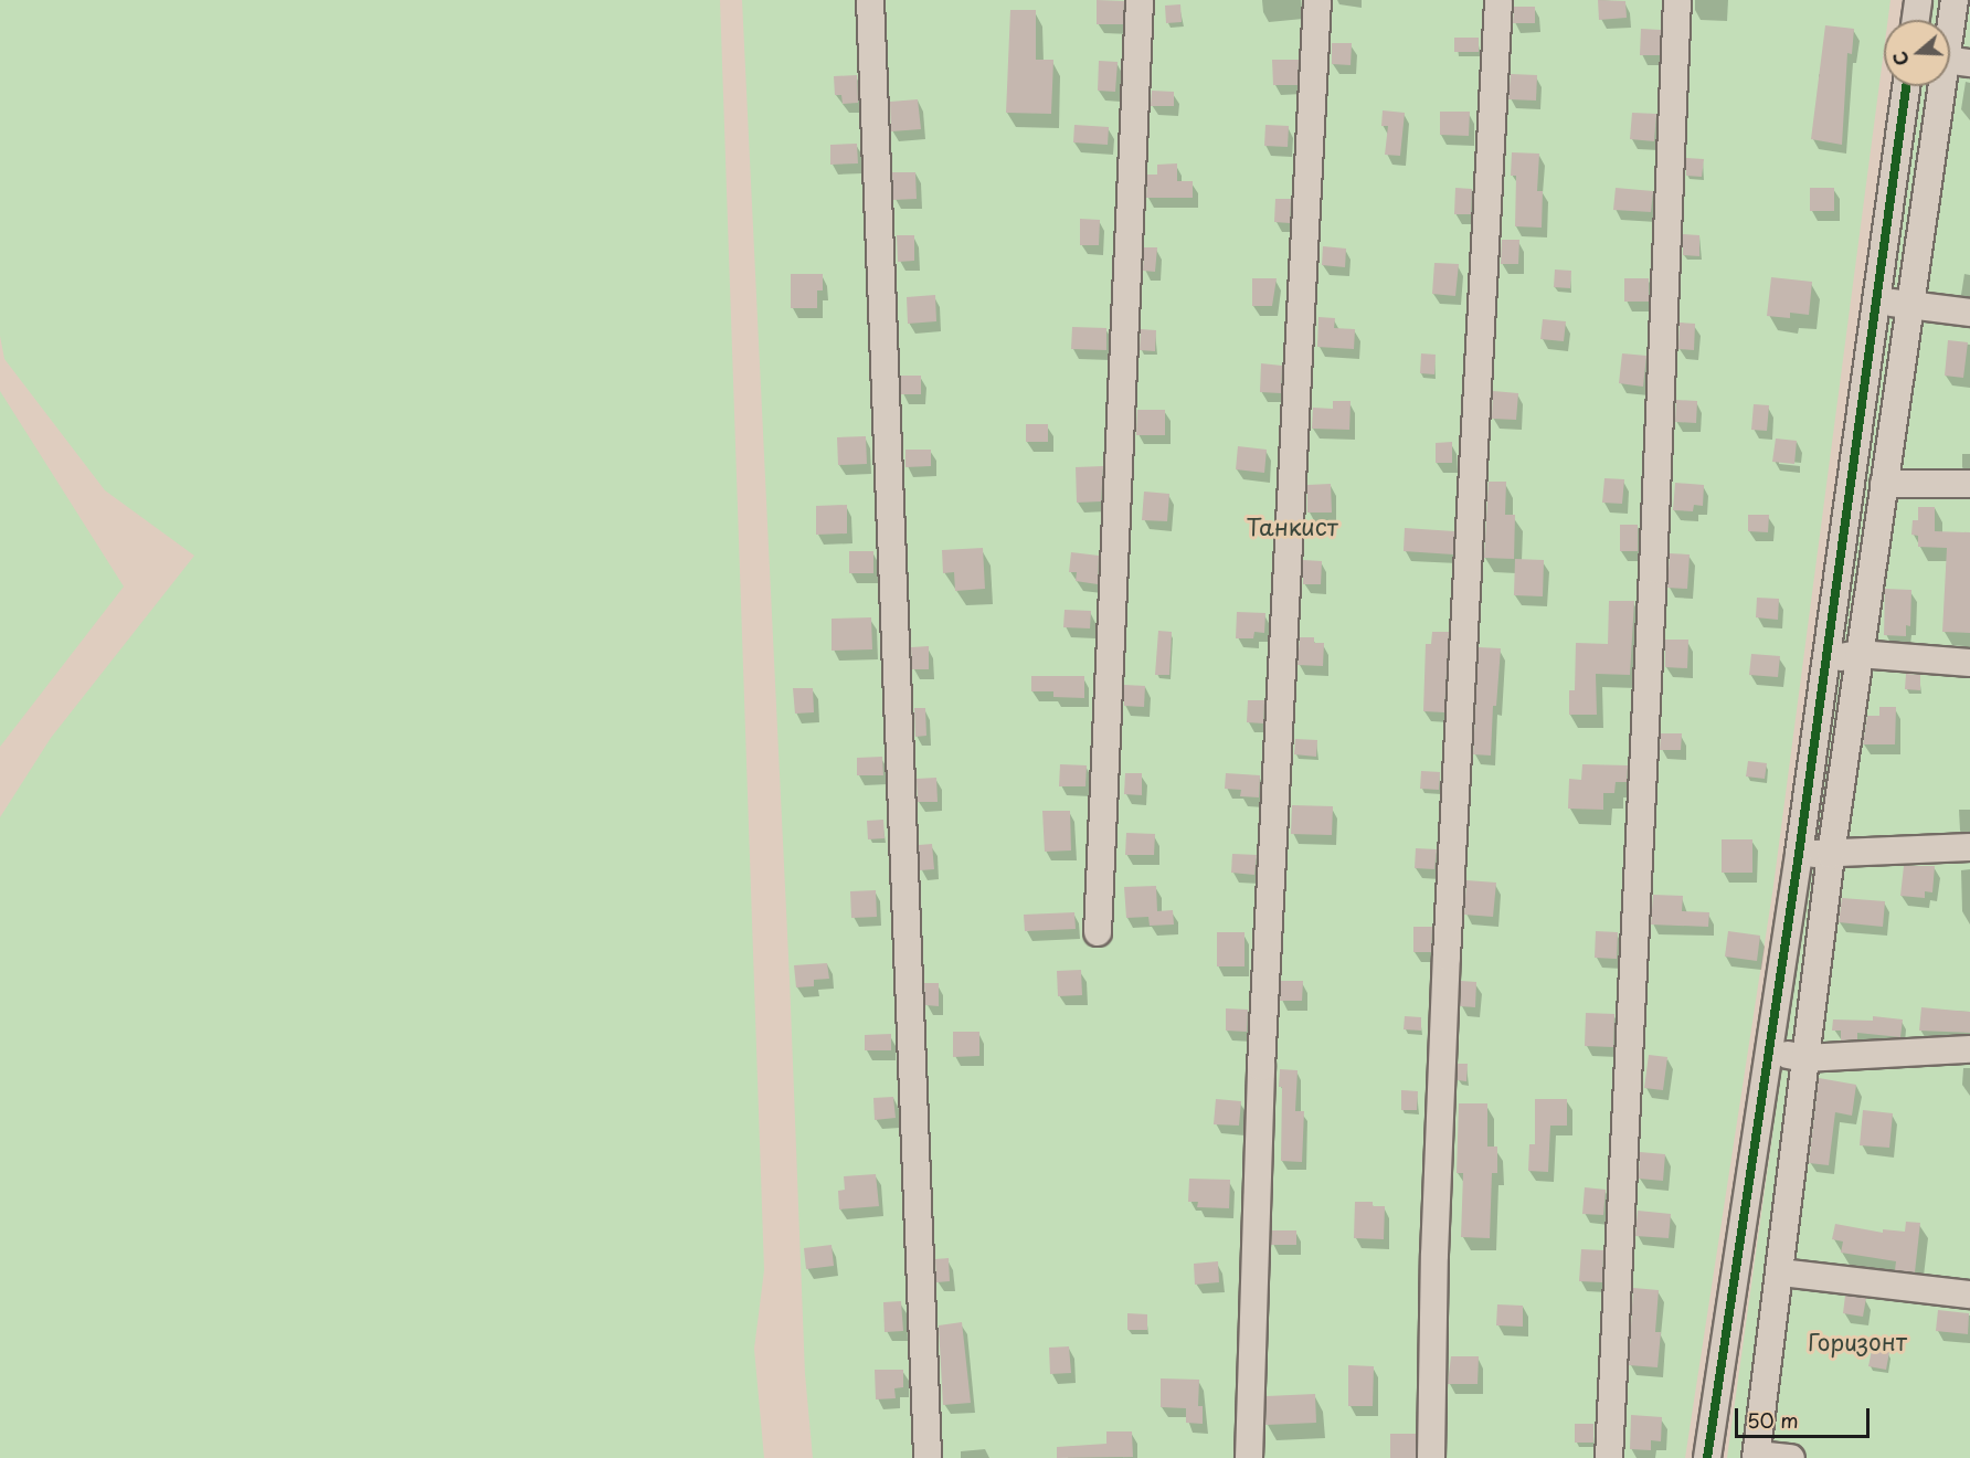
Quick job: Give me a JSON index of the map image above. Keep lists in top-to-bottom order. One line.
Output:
{"parks":["Танкист","Горизонт"],"scale_bar":"50 m","north":"left"}
